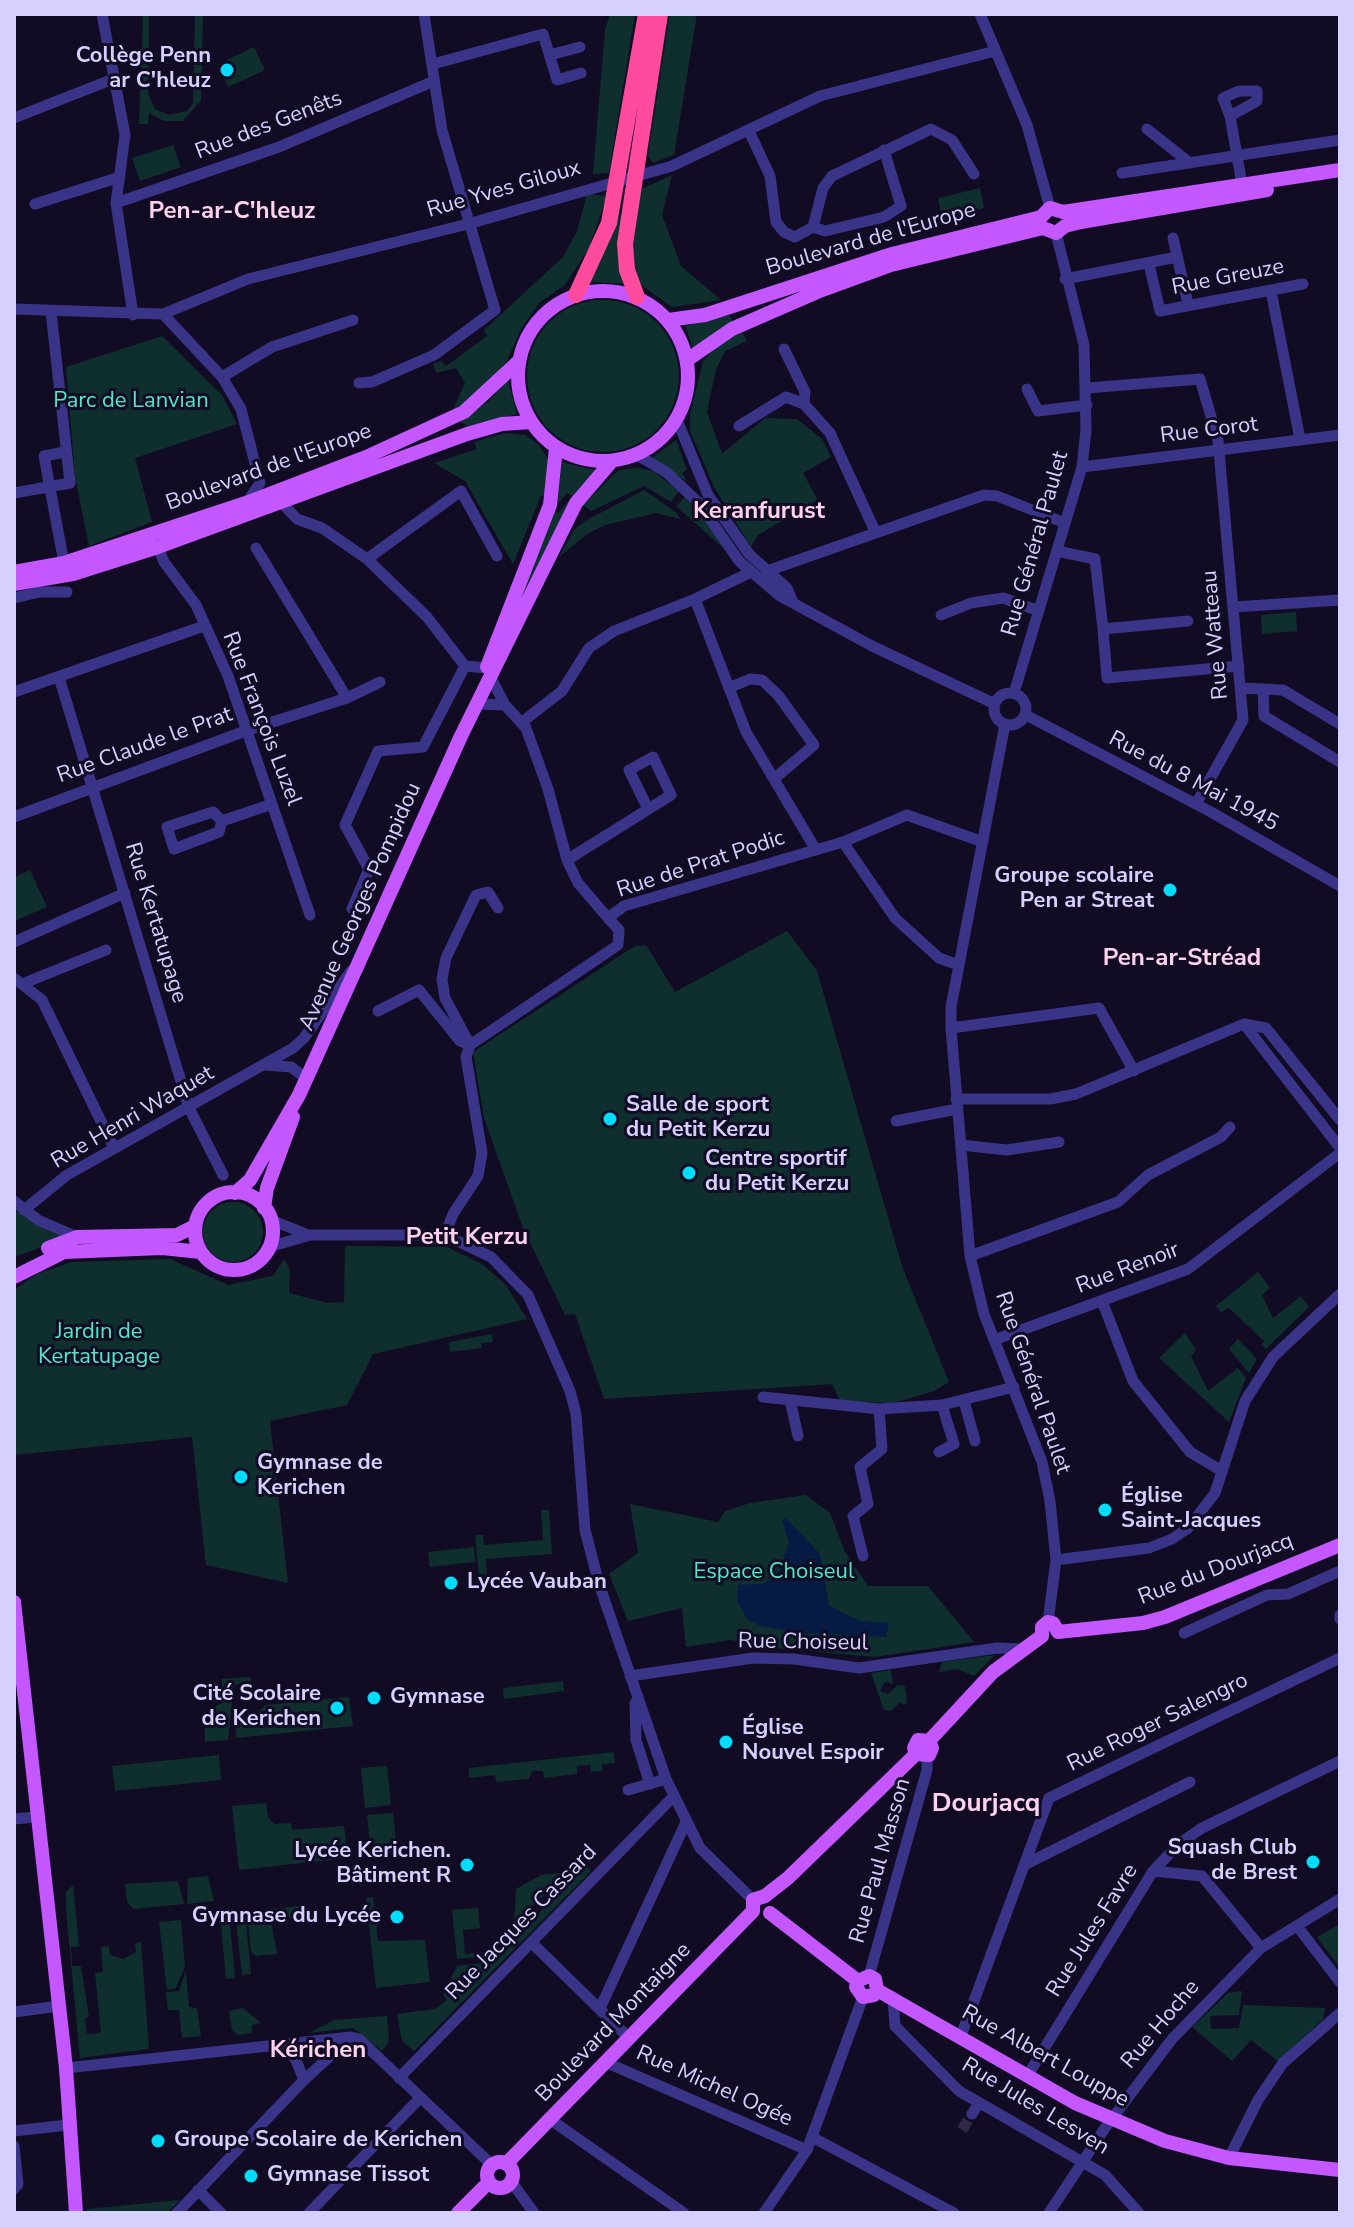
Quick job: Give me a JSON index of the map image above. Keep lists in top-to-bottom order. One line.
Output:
{"streets":{"main road":["Boulevard de l'Europe","Avenue Georges Pompidou","Rue du Dourjacq","Boulevard Montaigne","Rue Albert Louppe"],"street":["Rue des Genêts","Rue Yves Giloux","Rue Greuze","Rue Corot","Rue Général Paulet","Rue Watteau","Rue François Luzel","Rue Claude le Prat","Rue du 8 Mai 1945","Rue de Prat Podic","Rue Kertatupage","Rue Henri Waquet","Rue Renoir","Rue Choiseul","Rue Roger Salengro","Rue Paul Masson","Rue Jacques Cassard","Rue Jules Favre","Rue Hoche","Rue Michel Ogée","Rue Jules Lesven"]},"crossings":[["Rue Yves Giloux","Rue Général Paulet"],["Boulevard de l'Europe","Rue Général Paulet"],["Boulevard de l'Europe","Rue François Luzel"],["Boulevard de l'Europe","Avenue Georges Pompidou"],["Rue Corot","Rue Général Paulet"],["Rue Corot","Rue Watteau"],["Rue Général Paulet","Rue Watteau"],["Rue Général Paulet","Rue du 8 Mai 1945"],["Rue Général Paulet","Rue de Prat Podic"],["Rue Général Paulet","Rue Renoir"],["Rue Général Paulet","Rue du Dourjacq"],["Rue Général Paulet","Boulevard Montaigne"],["Rue Watteau","Rue du 8 Mai 1945"],["Rue François Luzel","Rue Claude le Prat"],["Rue Claude le Prat","Rue Kertatupage"],["Avenue Georges Pompidou","Rue Henri Waquet"],["Rue Kertatupage","Rue Henri Waquet"],["Rue du Dourjacq","Boulevard Montaigne"],["Rue Choiseul","Boulevard Montaigne"],["Rue Roger Salengro","Rue Albert Louppe"],["Rue Paul Masson","Boulevard Montaigne"],["Rue Paul Masson","Rue Albert Louppe"],["Rue Jules Favre","Rue Albert Louppe"],["Boulevard Montaigne","Rue Michel Ogée"],["Rue Hoche","Rue Albert Louppe"],["Rue Hoche","Rue Jules Lesven"],["Rue Albert Louppe","Rue Jules Lesven"]],"districts":["Pen-ar-C'hleuz","Keranfurust","Pen-ar-Stréad","Petit Kerzu","Dourjacq","Kérichen"],"parks":["Parc de Lanvian","Jardin de Kertatupage","Espace Choiseul"],"places":["Collège Penn ar C'hleuz","Groupe scolaire Pen ar Streat","Salle de sport du Petit Kerzu","Centre sportif du Petit Kerzu","Gymnase de Kerichen","Église Saint-Jacques","Lycée Vauban","Gymnase","Cité Scolaire de Kerichen","Église Nouvel Espoir","Squash Club de Brest","Lycée Kerichen. Bâtiment R","Gymnase du Lycée","Groupe Scolaire de Kerichen","Gymnase Tissot"]}
